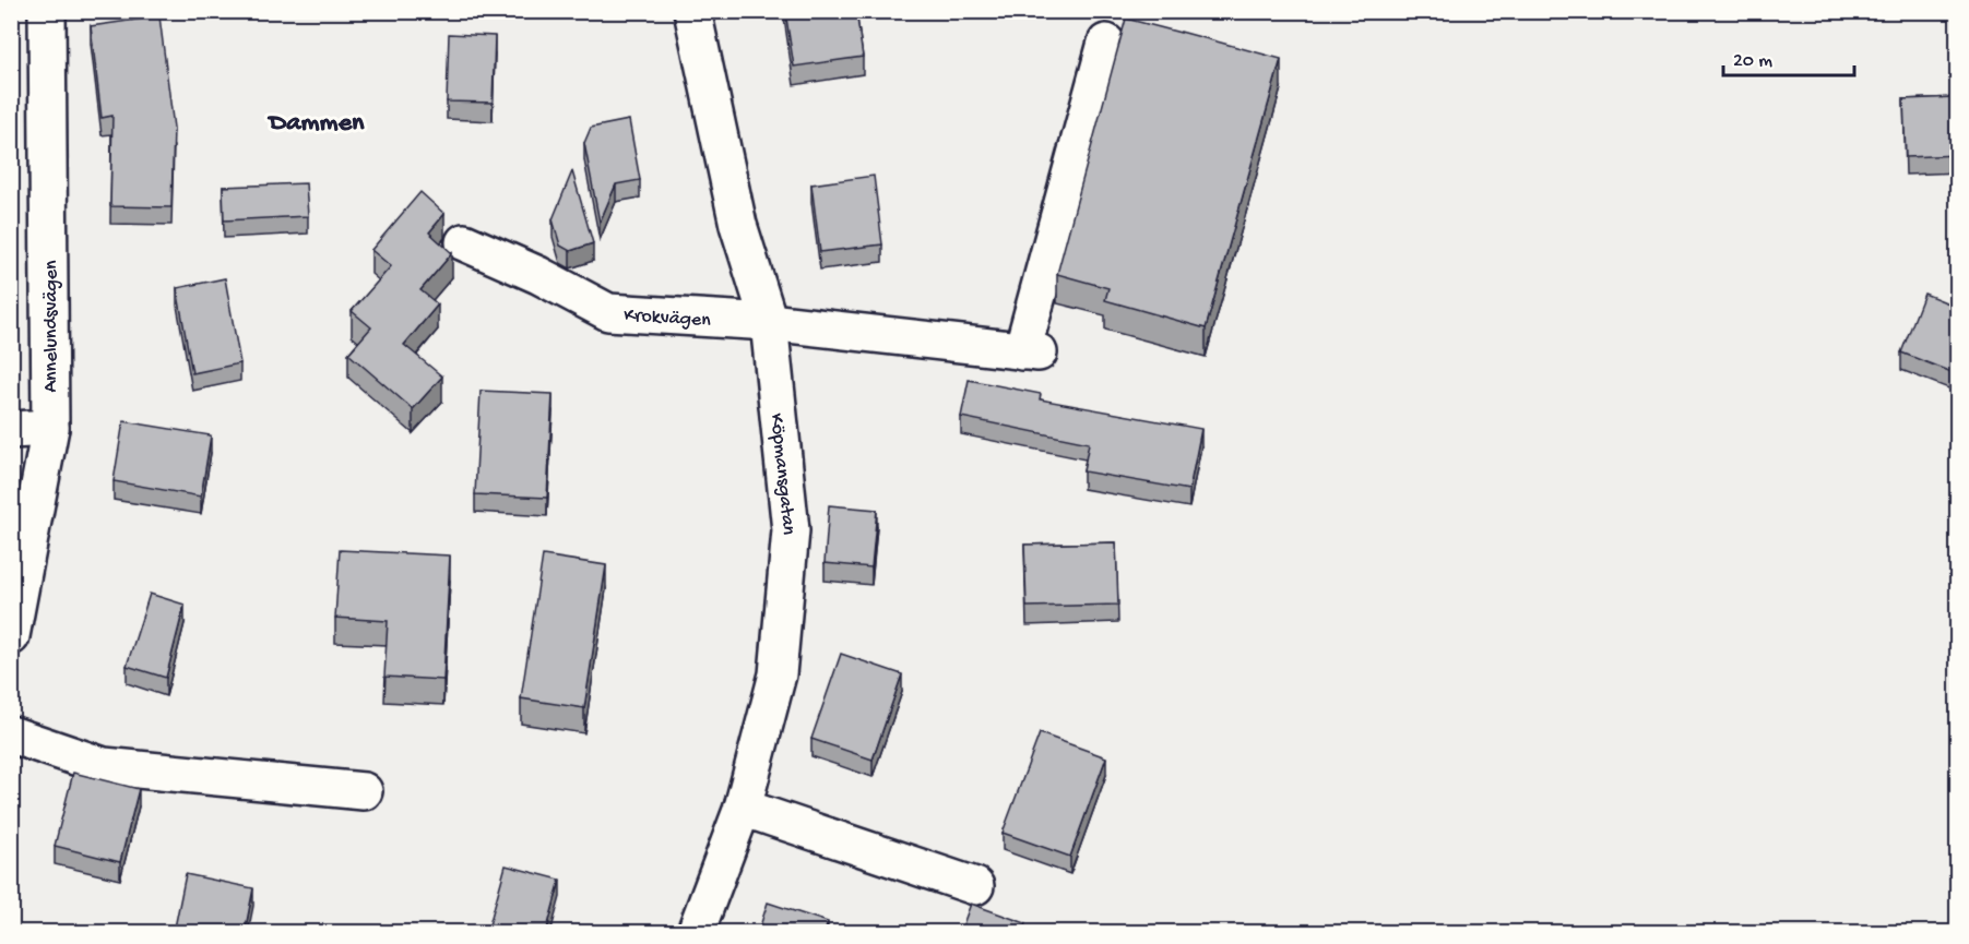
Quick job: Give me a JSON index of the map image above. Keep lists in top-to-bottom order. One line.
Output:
{"streets":{"street":["Krokvägen","Annelundsvägen","Köpmansgatan"]},"crossings":[["Krokvägen","Köpmansgatan"]],"districts":["Dammen"],"scale_bar":"20 m"}
